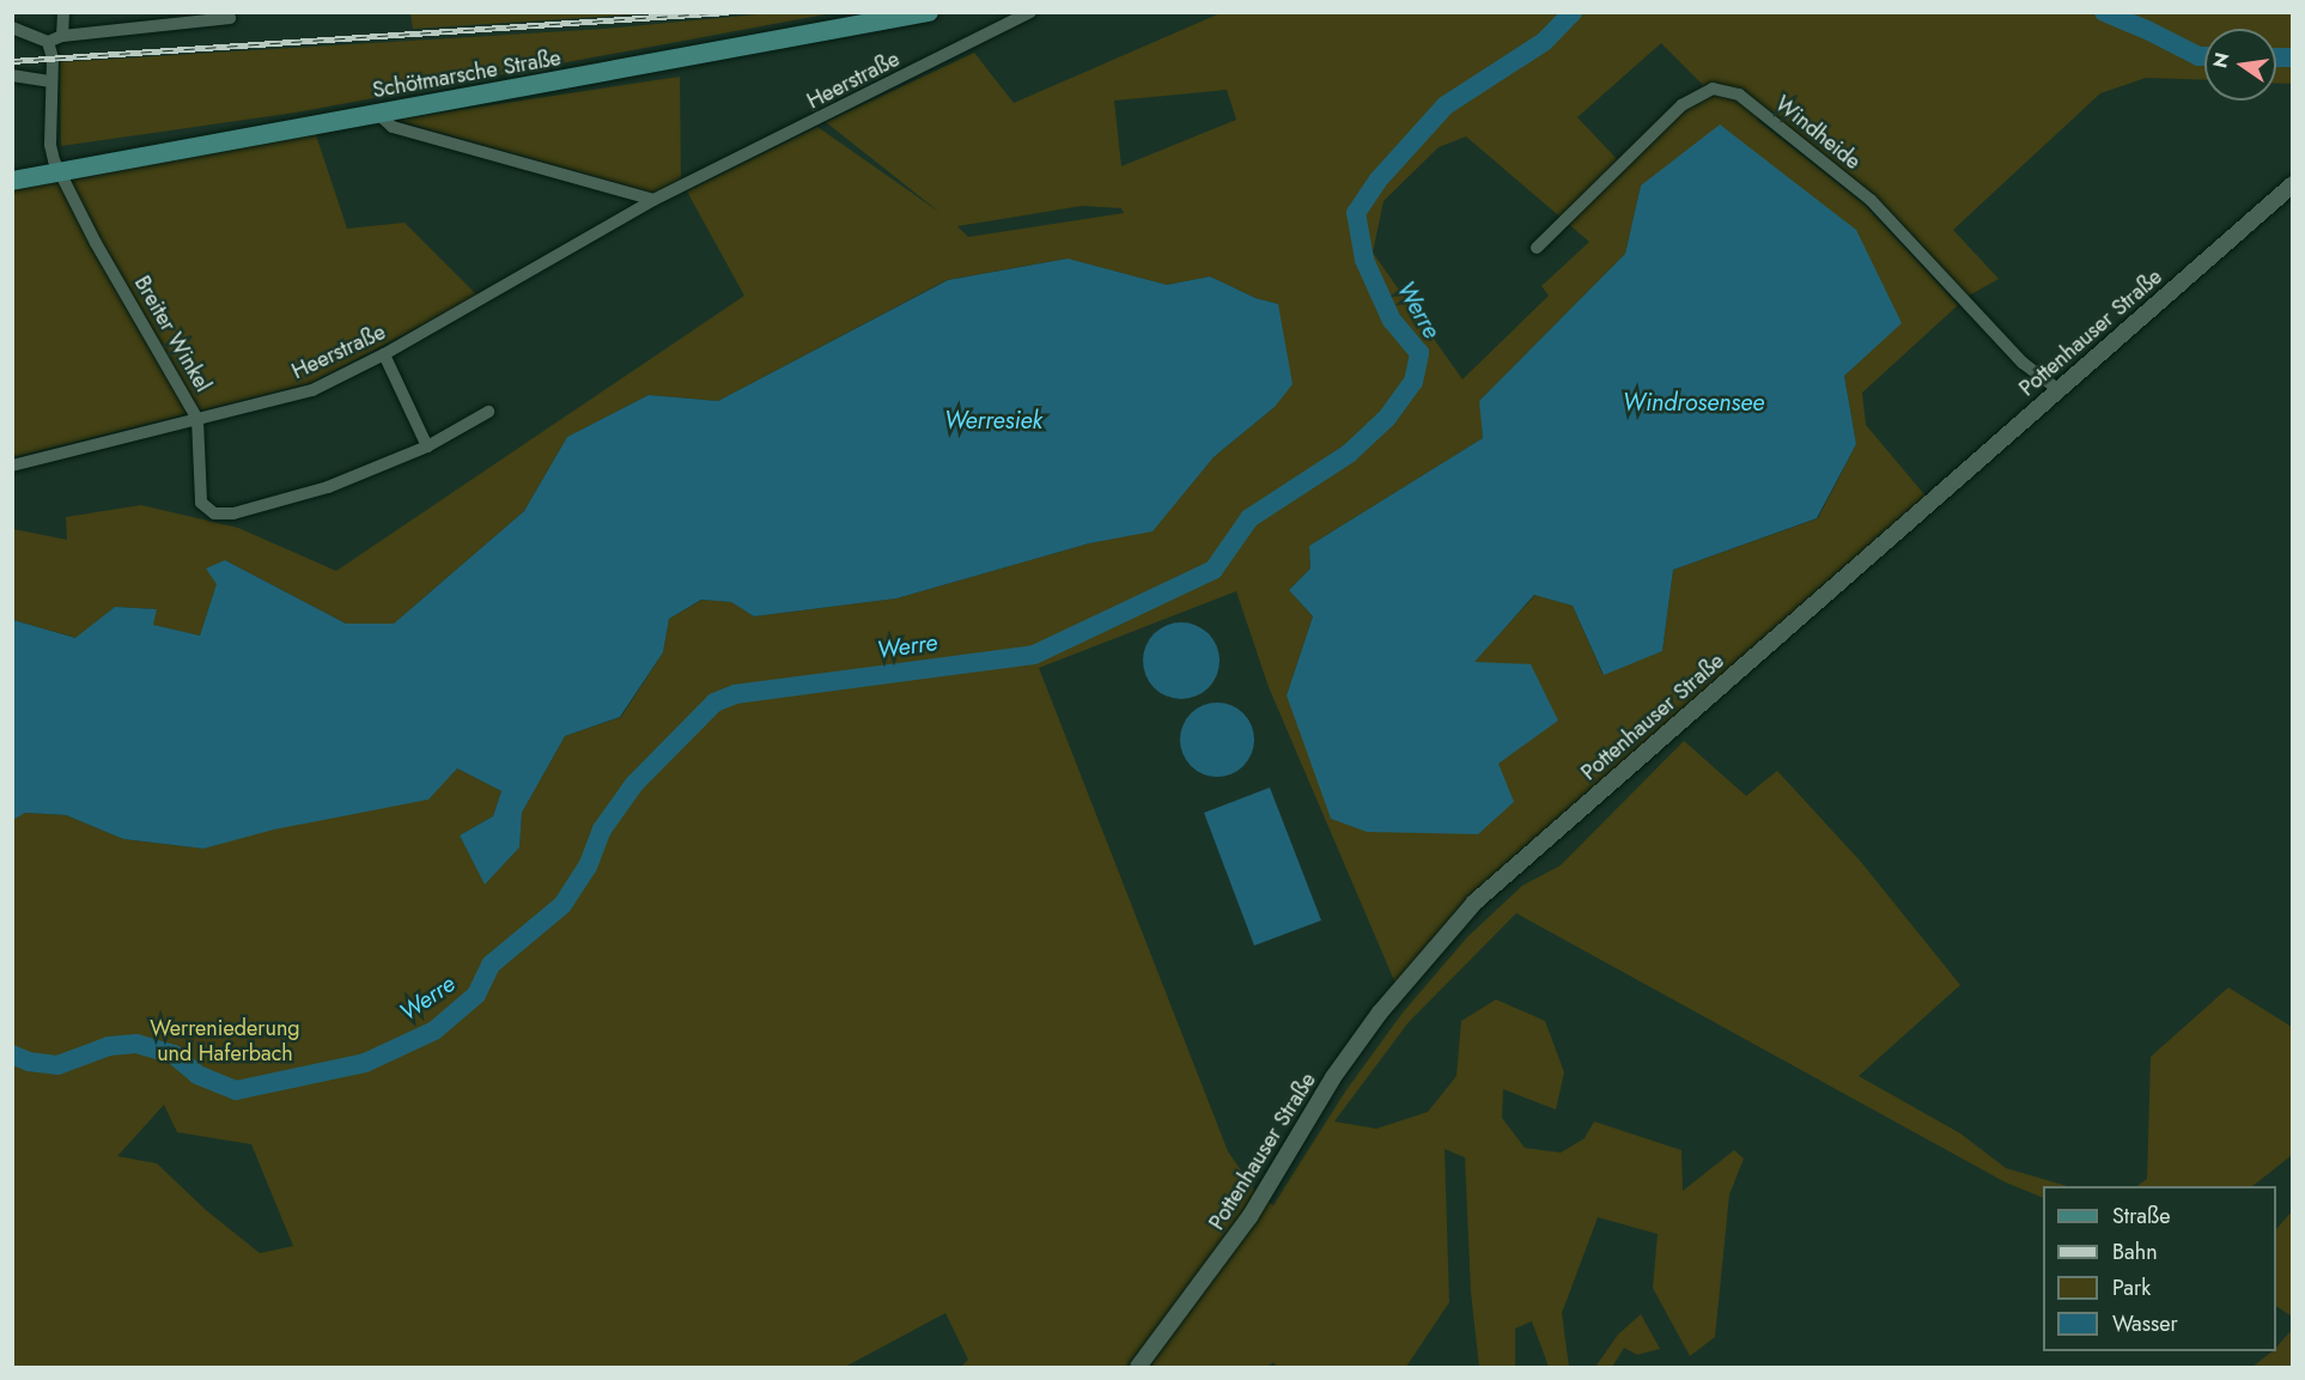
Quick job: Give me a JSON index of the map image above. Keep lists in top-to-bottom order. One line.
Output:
{"streets":{"main road":["Schötmarsche Straße"],"street":["Heerstraße","Windheide","Pottenhauser Straße","Breiter Winkel"]},"crossings":[["Schötmarsche Straße","Breiter Winkel"],["Heerstraße","Breiter Winkel"],["Windheide","Pottenhauser Straße"]],"water":["Werre","Windrosensee","Werresiek"],"parks":["Werreniederung und Haferbach"],"legend":["Straße","Bahn","Park","Wasser"],"north":"left"}
